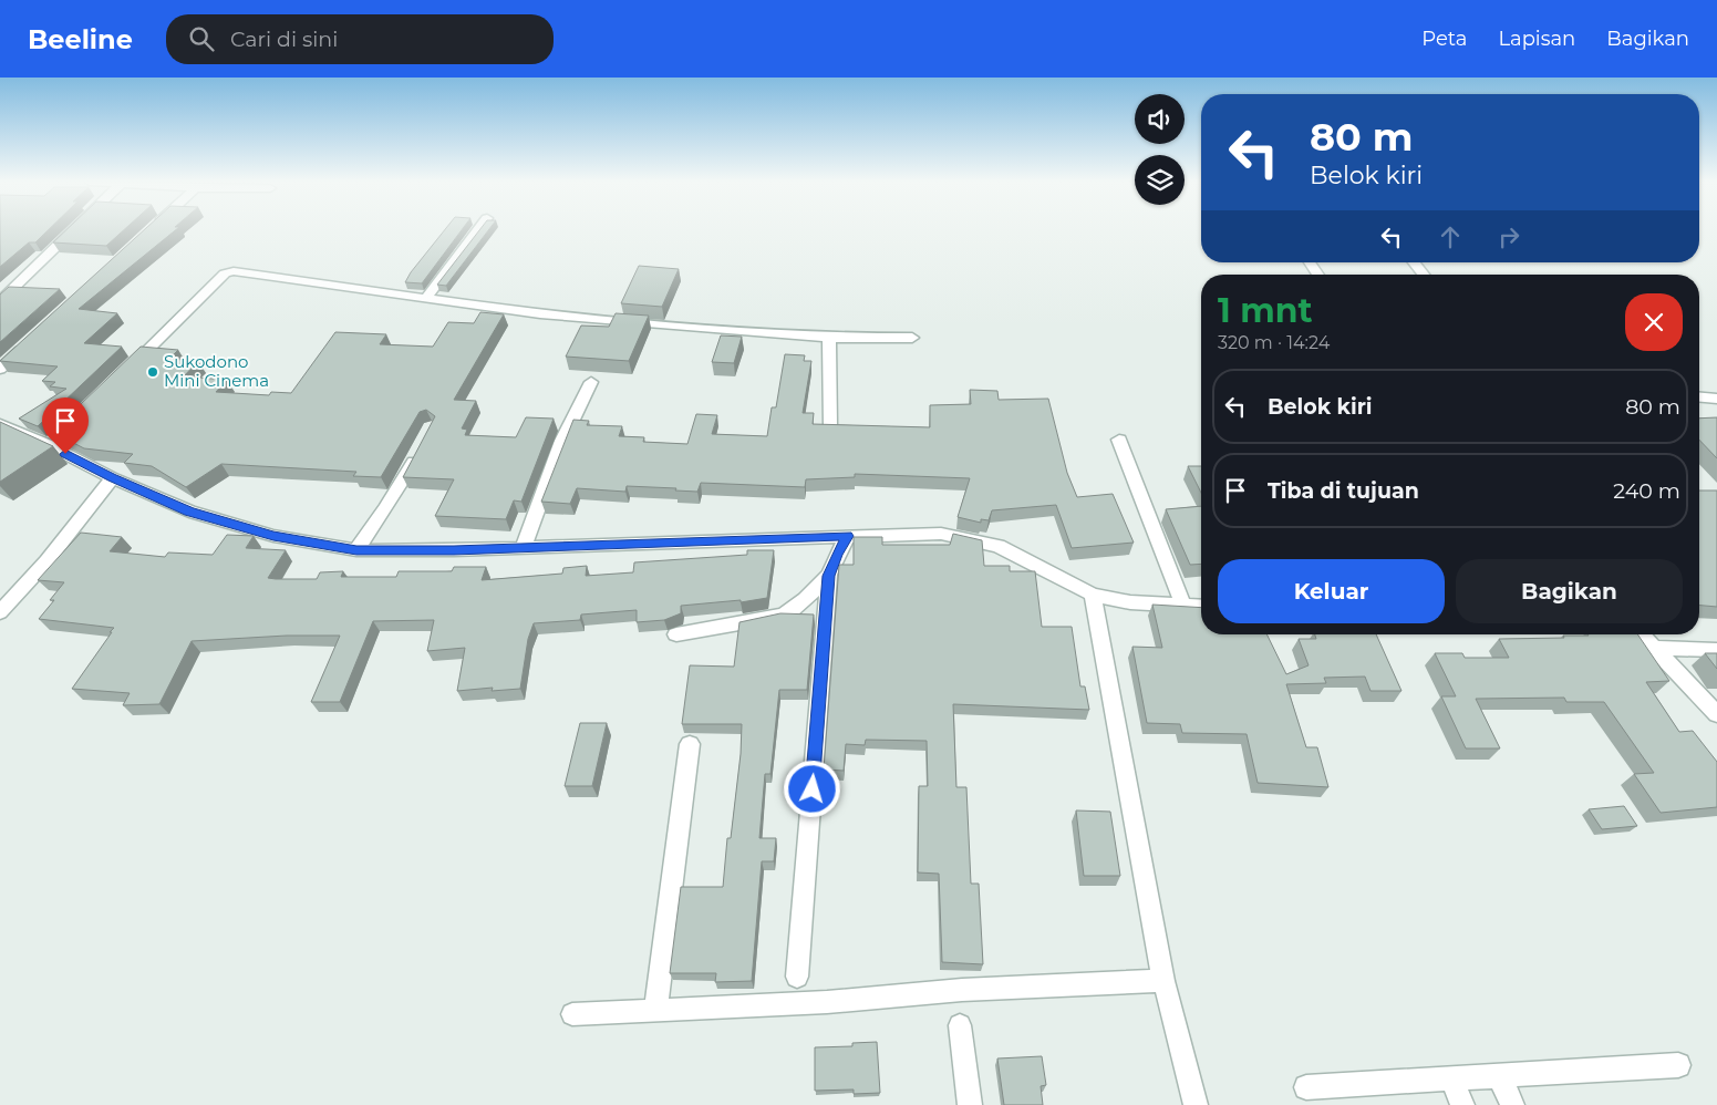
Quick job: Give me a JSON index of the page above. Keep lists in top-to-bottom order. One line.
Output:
{"places":["Sukodono Mini Cinema"],"page":{"header":"Beeline","search":"Cari di sini","nav":["Peta","Lapisan","Bagikan"],"turn":["80 m","Belok kiri"],"heading":["1 mnt","320 m · 14:24"],"list":[{"name":"Belok kiri","value":"80 m"},{"name":"Tiba di tujuan","value":"240 m"}],"buttons":["Keluar","Bagikan"]}}
